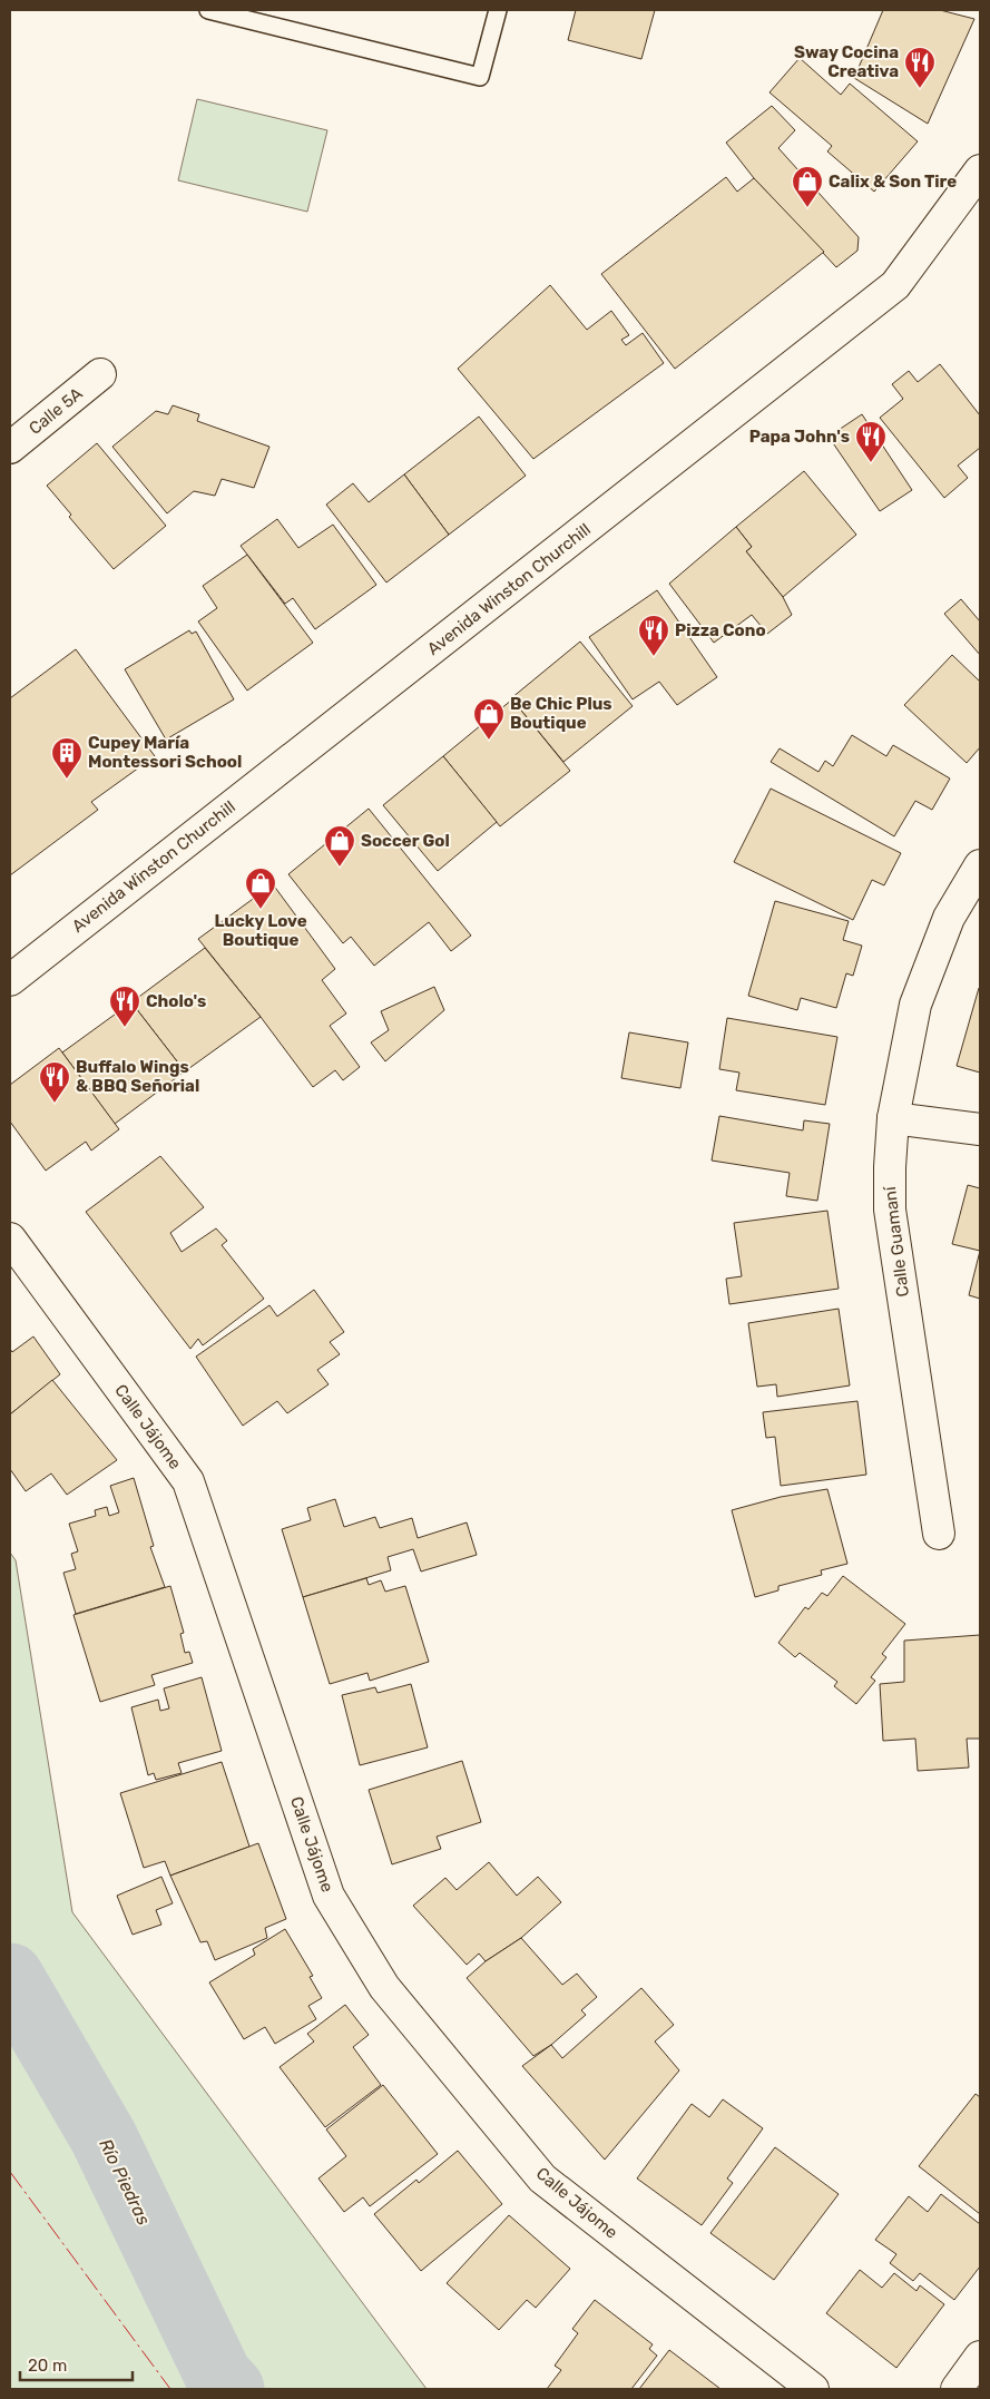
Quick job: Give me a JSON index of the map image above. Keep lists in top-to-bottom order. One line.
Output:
{"streets":{"street":["Calle 5A","Avenida Winston Churchill","Calle Guamaní","Calle Jájome"]},"water":["Río Piedras"],"places":{"restaurant":["Sway Cocina Creativa","Papa John's","Pizza Cono","Cholo's","Buffalo Wings & BBQ Señorial"],"shop":["Calix & Son Tire","Be Chic Plus Boutique","Soccer Gol","Lucky Love Boutique"],"building":["Cupey María Montessori School"]},"scale_bar":"20 m"}
